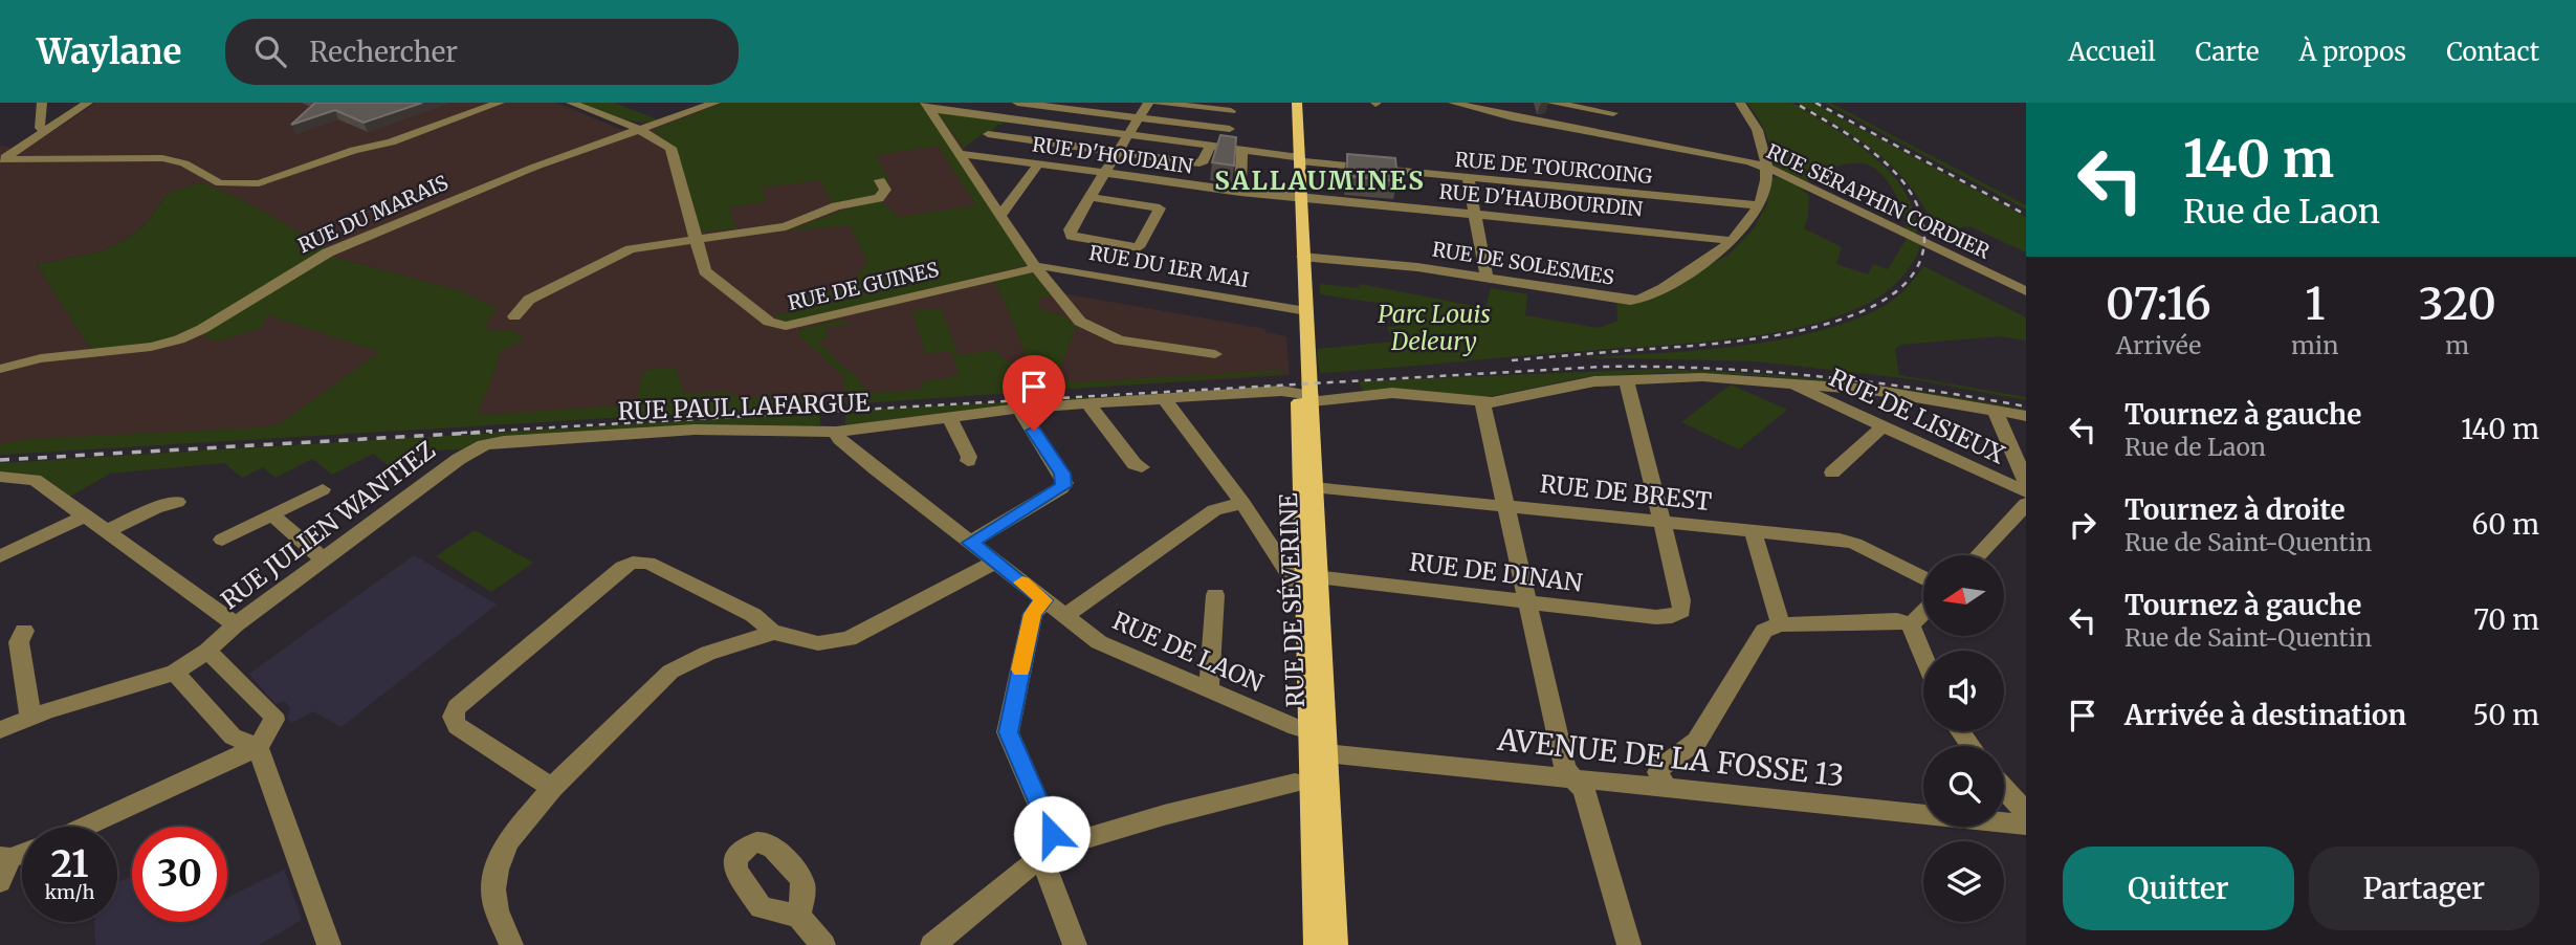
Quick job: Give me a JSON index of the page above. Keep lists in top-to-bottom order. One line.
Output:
{"streets":{"main road":["RUE DE SÉVERINE"],"street":["RUE D'HOUDAIN","RUE DE TOURCOING","RUE D'HAUBOURDIN","RUE SÉRAPHIN CORDIER","RUE DU MARAIS","RUE DE SOLESMES","RUE DU 1ER MAI","RUE DE GUINES","RUE PAUL LAFARGUE","RUE DE LISIEUX","RUE DE BREST","RUE JULIEN WANTIEZ","RUE DE DINAN","RUE DE LAON","AVENUE DE LA FOSSE 13"]},"crossings":[["RUE D'HOUDAIN","RUE D'HAUBOURDIN"],["RUE DE TOURCOING","RUE DE SOLESMES"],["RUE D'HAUBOURDIN","RUE DE SOLESMES"],["RUE SÉRAPHIN CORDIER","RUE DE SOLESMES"],["RUE DU MARAIS","RUE DE GUINES"],["RUE DU 1ER MAI","RUE DE GUINES"],["RUE DU 1ER MAI","RUE DE SÉVERINE"],["RUE PAUL LAFARGUE","RUE DE LISIEUX"],["RUE PAUL LAFARGUE","RUE JULIEN WANTIEZ"],["RUE PAUL LAFARGUE","RUE DE SÉVERINE"],["RUE PAUL LAFARGUE","RUE DE LAON"],["RUE DE BREST","RUE DE DINAN"],["RUE DE BREST","RUE DE SÉVERINE"],["RUE DE DINAN","RUE DE SÉVERINE"],["RUE DE SÉVERINE","RUE DE LAON"],["RUE DE SÉVERINE","AVENUE DE LA FOSSE 13"],["RUE DE LAON","AVENUE DE LA FOSSE 13"]],"districts":["SALLAUMINES"],"parks":["Parc Louis Deleury"],"north":"left","page":{"header":"Waylane","search":"Rechercher","nav":["Accueil","Carte","À propos","Contact"],"turn":["140 m","Rue de Laon"],"eta":["07:16","Arrivée","1","min","320","m"],"list":[{"name":"Tournez à gauche","note":"Rue de Laon","value":"140 m"},{"name":"Tournez à droite","note":"Rue de Saint-Quentin","value":"60 m"},{"name":"Tournez à gauche","note":"Rue de Saint-Quentin","value":"70 m"},{"name":"Arrivée à destination","value":"50 m"}],"speed":"21 km/h","limit":"30","buttons":["Quitter","Partager"]}}
